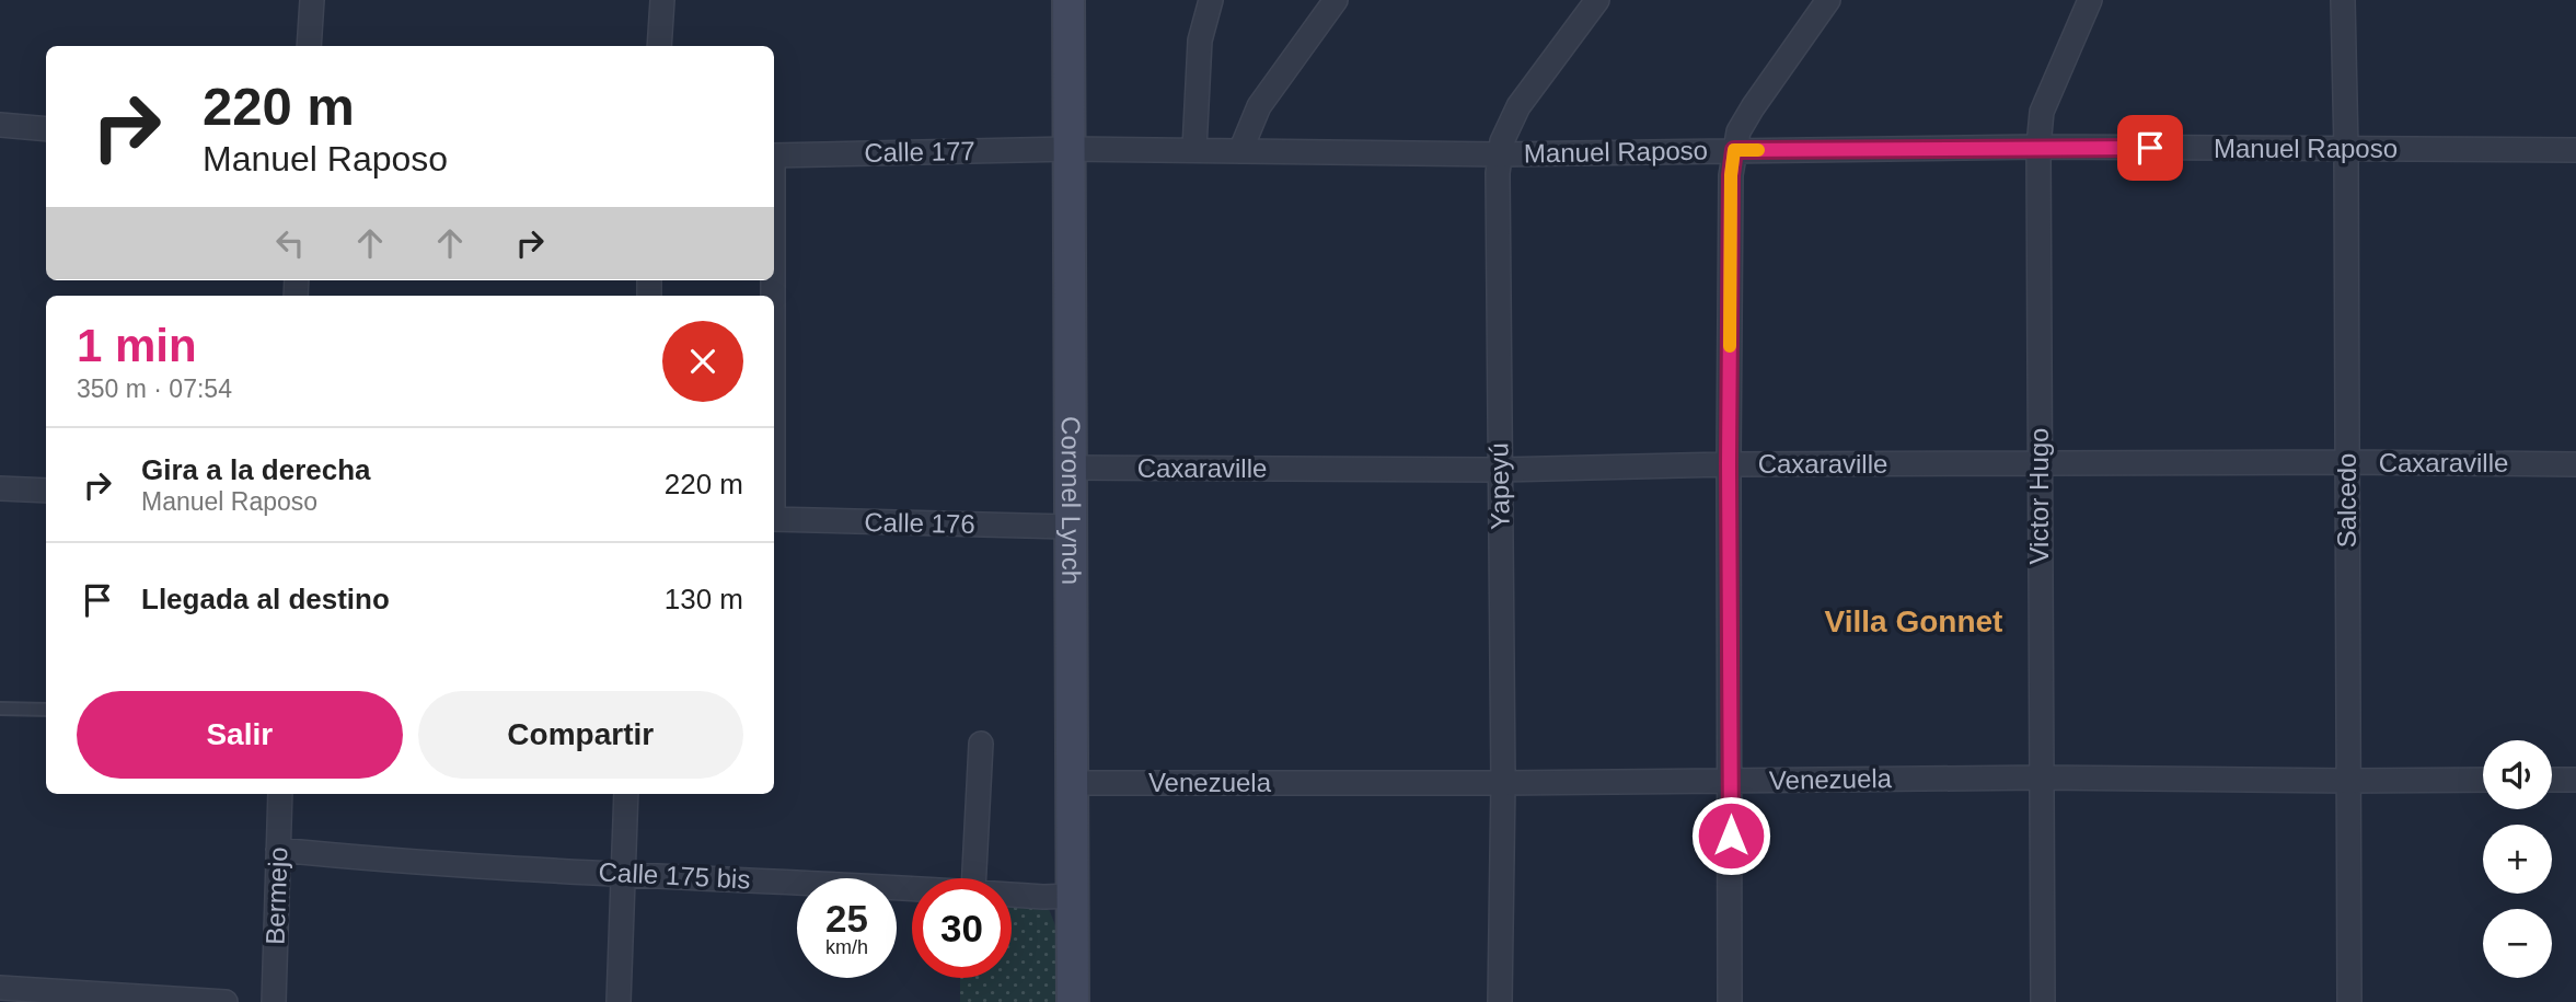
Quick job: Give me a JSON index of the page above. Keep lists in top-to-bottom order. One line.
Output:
{"streets":{"main road":["Coronel Lynch"],"street":["Manuel Raposo","Calle 177","Caxaraville","Yapeyú","Victor Hugo","Salcedo","Calle 176","Venezuela","Calle 175 bis","Bermejo"]},"crossings":[["Manuel Raposo","Calle 177"],["Manuel Raposo","Yapeyú"],["Manuel Raposo","Victor Hugo"],["Manuel Raposo","Salcedo"],["Manuel Raposo","Coronel Lynch"],["Calle 177","Coronel Lynch"],["Caxaraville","Yapeyú"],["Caxaraville","Victor Hugo"],["Caxaraville","Salcedo"],["Caxaraville","Coronel Lynch"],["Yapeyú","Venezuela"],["Victor Hugo","Venezuela"],["Salcedo","Venezuela"],["Coronel Lynch","Calle 176"],["Coronel Lynch","Venezuela"],["Coronel Lynch","Calle 175 bis"],["Calle 175 bis","Bermejo"]],"districts":["Villa Gonnet"],"page":{"turn":["220 m","Manuel Raposo"],"heading":["1 min","350 m · 07:54"],"list":[{"name":"Gira a la derecha","note":"Manuel Raposo","value":"220 m"},{"name":"Llegada al destino","value":"130 m"}],"buttons":["Salir","Compartir"],"map_buttons":["+","−"],"speed":"25 km/h","limit":"30"}}
